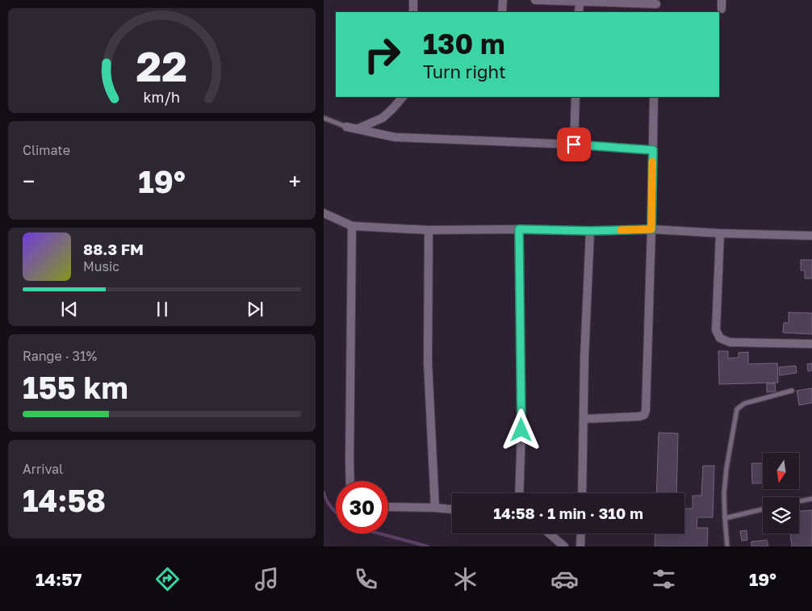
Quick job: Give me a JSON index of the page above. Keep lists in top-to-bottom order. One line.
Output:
{"north":"bottom","page":{"turn":["130 m","Turn right"],"tile":["Climate",["Range · 31%","155 km"],["Arrival","14:58"]],"heat":["−","19°","+"],"song":["88.3 FM","Music"],"limit":"30","trip":"14:58 · 1 min · 310 m","tabs":["14:57","19°"],"gauge":["22","km/h"]}}
